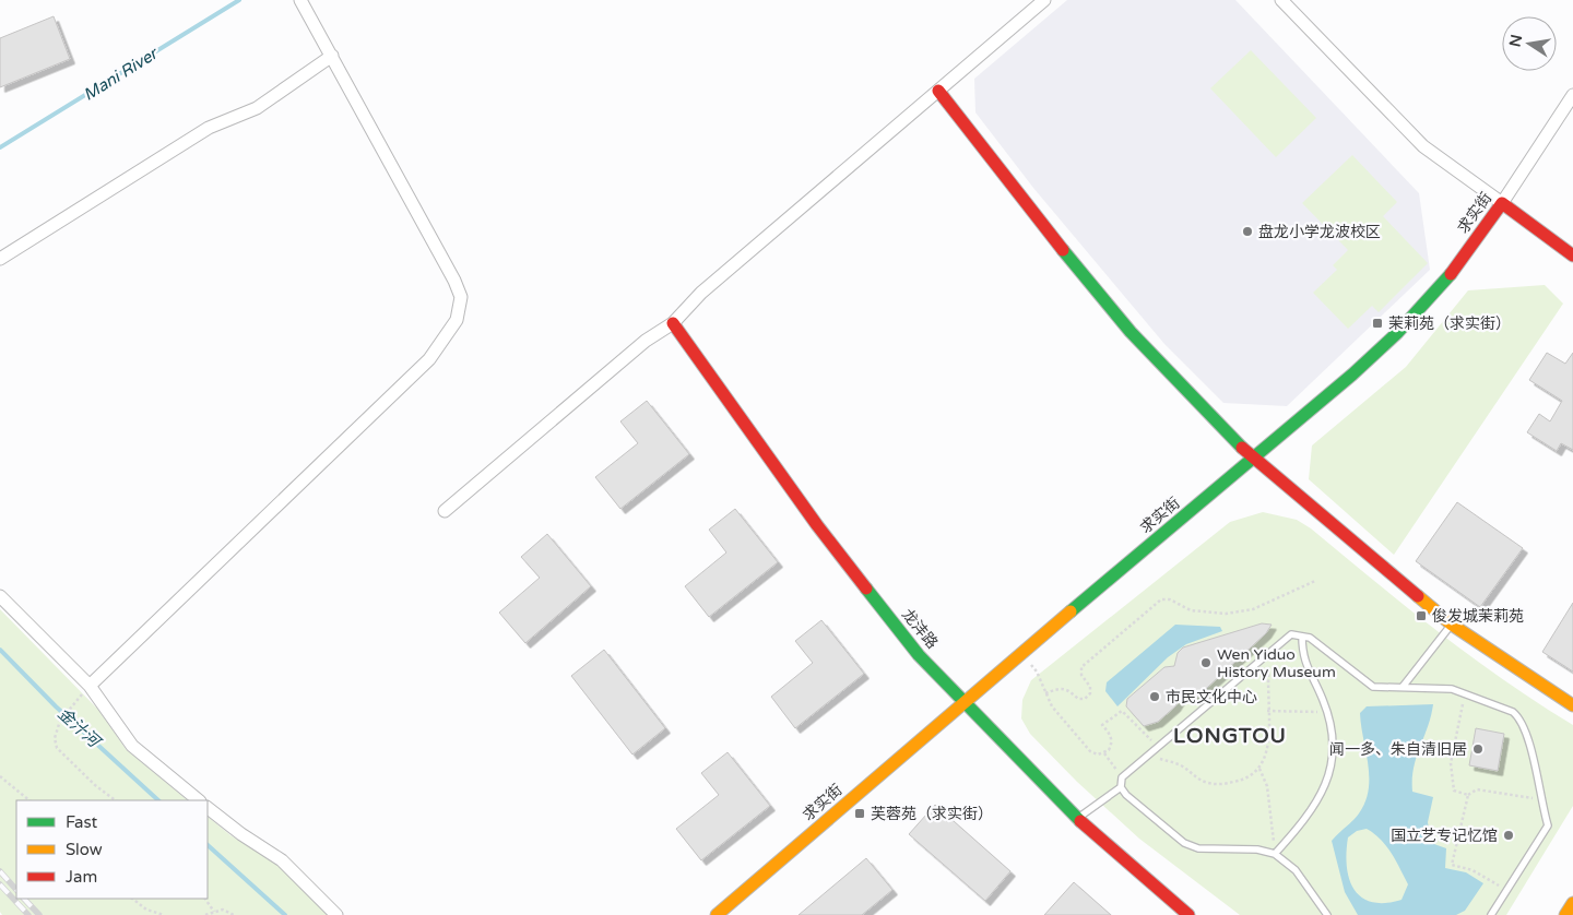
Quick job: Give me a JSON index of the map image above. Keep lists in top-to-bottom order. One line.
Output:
{"streets":{"street":["求实街","龙沣路"]},"crossings":[["求实街","龙沣路"]],"districts":["LONGTOU"],"water":["Mani River","金汁河"],"places":{"other":["盘龙小学龙波校区","Wen Yiduo History Museum","市民文化中心","闻一多、朱自清旧居","国立艺专记忆馆"],"transit":["茉莉苑（求实街）","俊发城茉莉苑","芙蓉苑（求实街）"]},"legend":["Fast","Slow","Jam"],"north":"left"}
